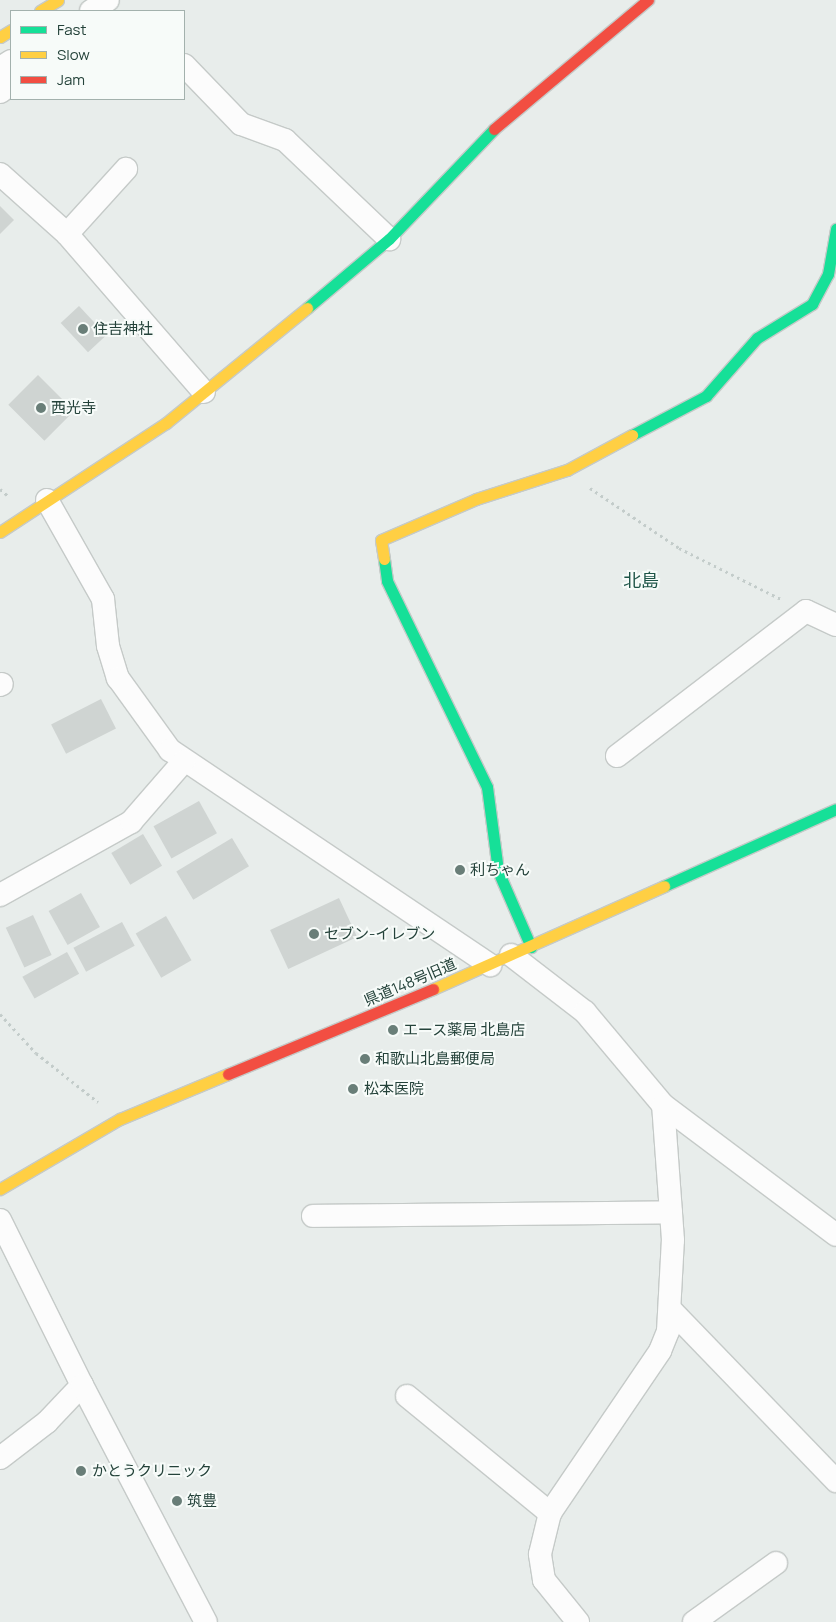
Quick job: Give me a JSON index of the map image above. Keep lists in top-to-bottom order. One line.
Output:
{"streets":{"street":["県道148号旧道"]},"districts":["北島"],"places":["住吉神社","西光寺","利ちゃん","セブン-イレブン","エース薬局 北島店","和歌山北島郵便局","松本医院","かとうクリニック","筑豊"],"legend":["Fast","Slow","Jam"]}
